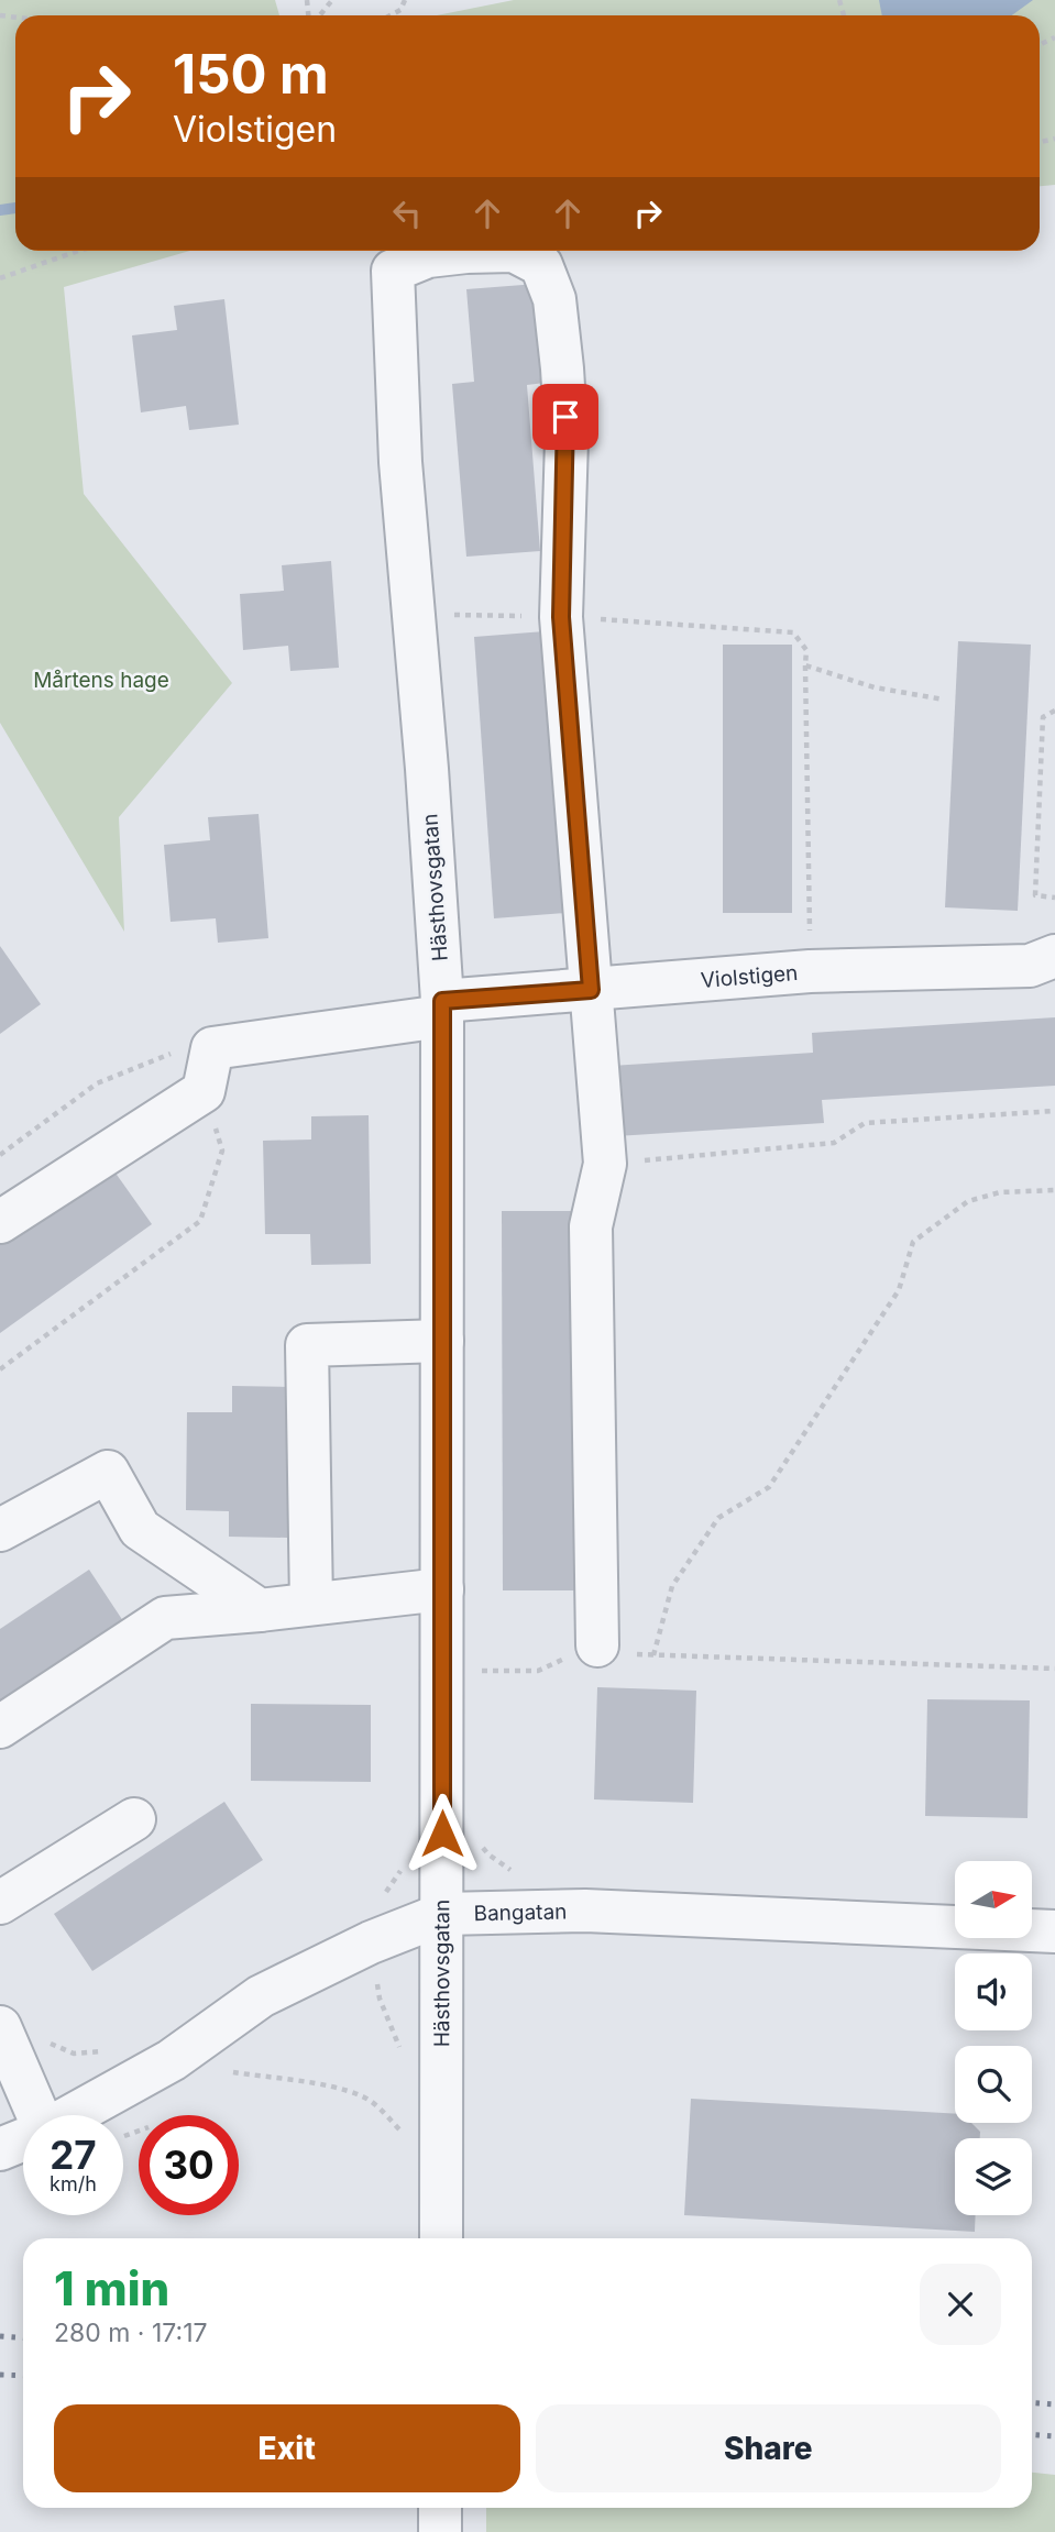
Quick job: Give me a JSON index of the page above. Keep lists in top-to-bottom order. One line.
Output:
{"streets":{"street":["Hästhovsgatan","Violstigen","Bangatan"]},"crossings":[["Hästhovsgatan","Violstigen"],["Hästhovsgatan","Bangatan"]],"parks":["Mårtens hage"],"north":"right","page":{"turn":["150 m","Violstigen"],"speed":"27 km/h","limit":"30","heading":["1 min","280 m · 17:17"],"buttons":["Exit","Share"]}}
